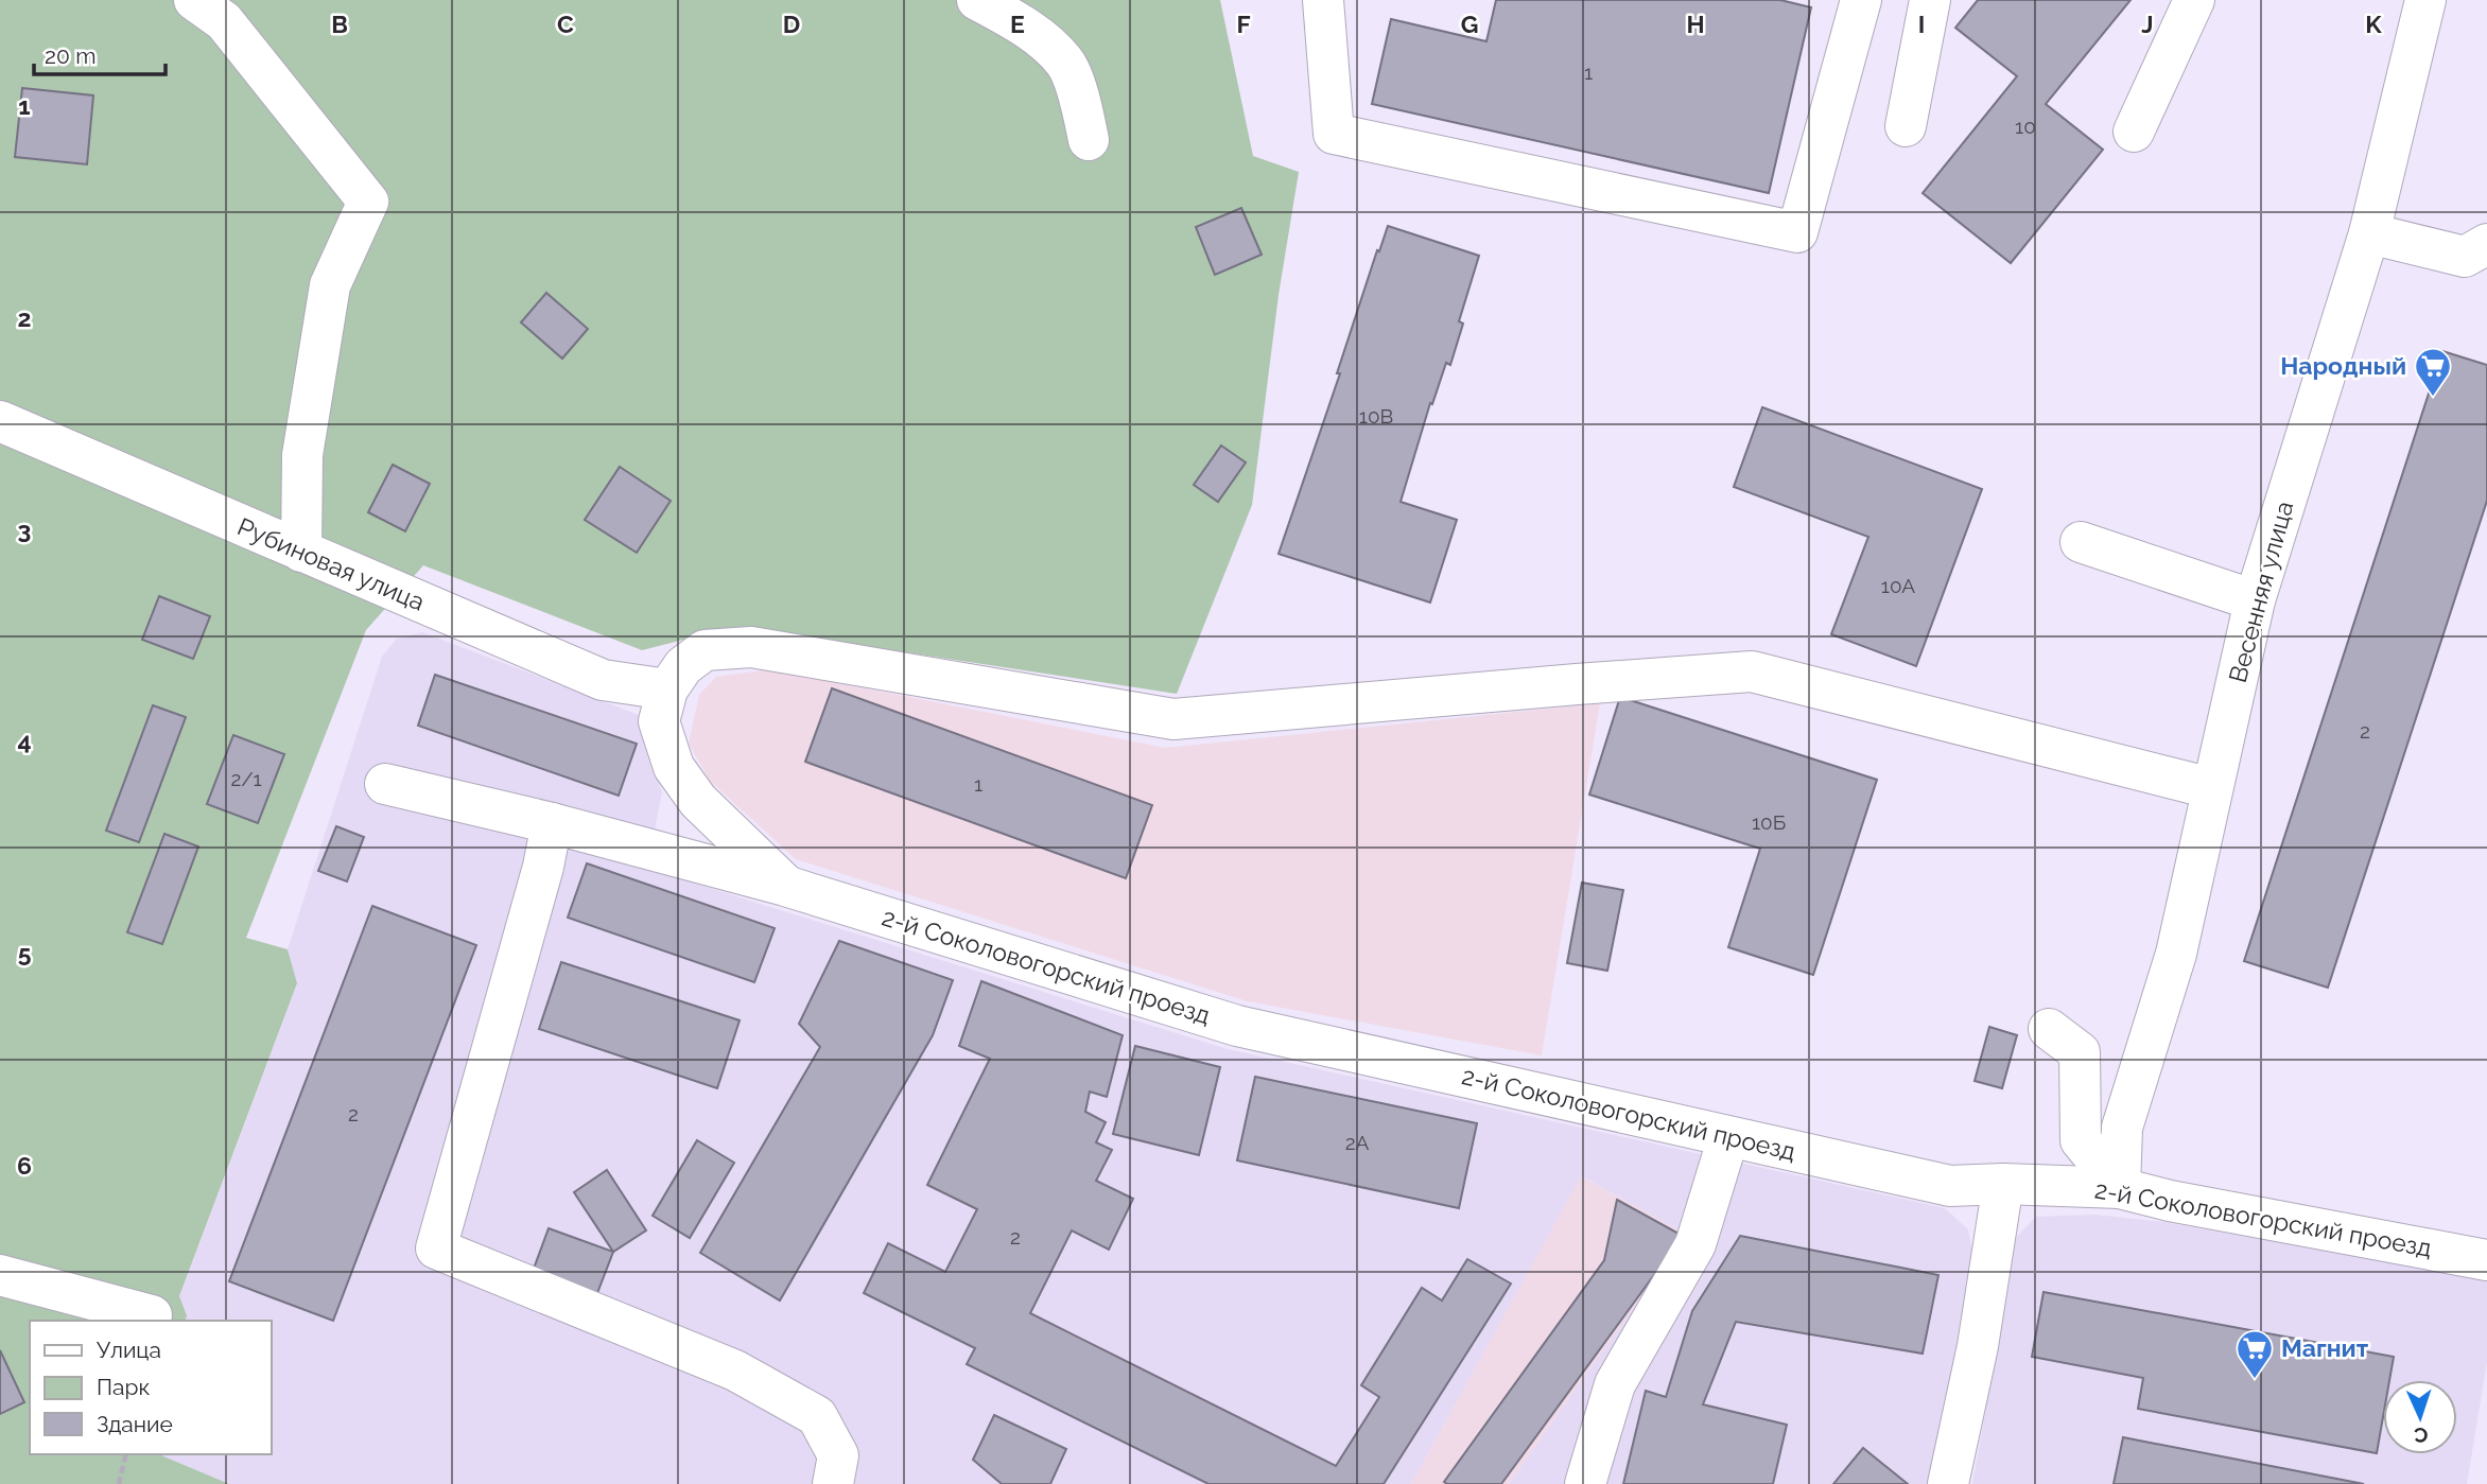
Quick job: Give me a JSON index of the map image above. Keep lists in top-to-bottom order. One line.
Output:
{"streets":{"street":["Рубиновая улица","Весенняя улица","2-й Соколовогорский проезд"]},"crossings":[["Весенняя улица","2-й Соколовогорский проезд"]],"places":{"supermarket":["Народный","Магнит"]},"house_numbers":["1","10","10В","10А","2","2/1","1","10Б","2","2А","2"],"legend":["Улица","Парк","Здание"],"scale_bar":"20 m","north":"bottom","grid":{"columns":["B","C","D","E","F","G","H","I","J","K"],"rows":["1","2","3","4","5","6"]}}
